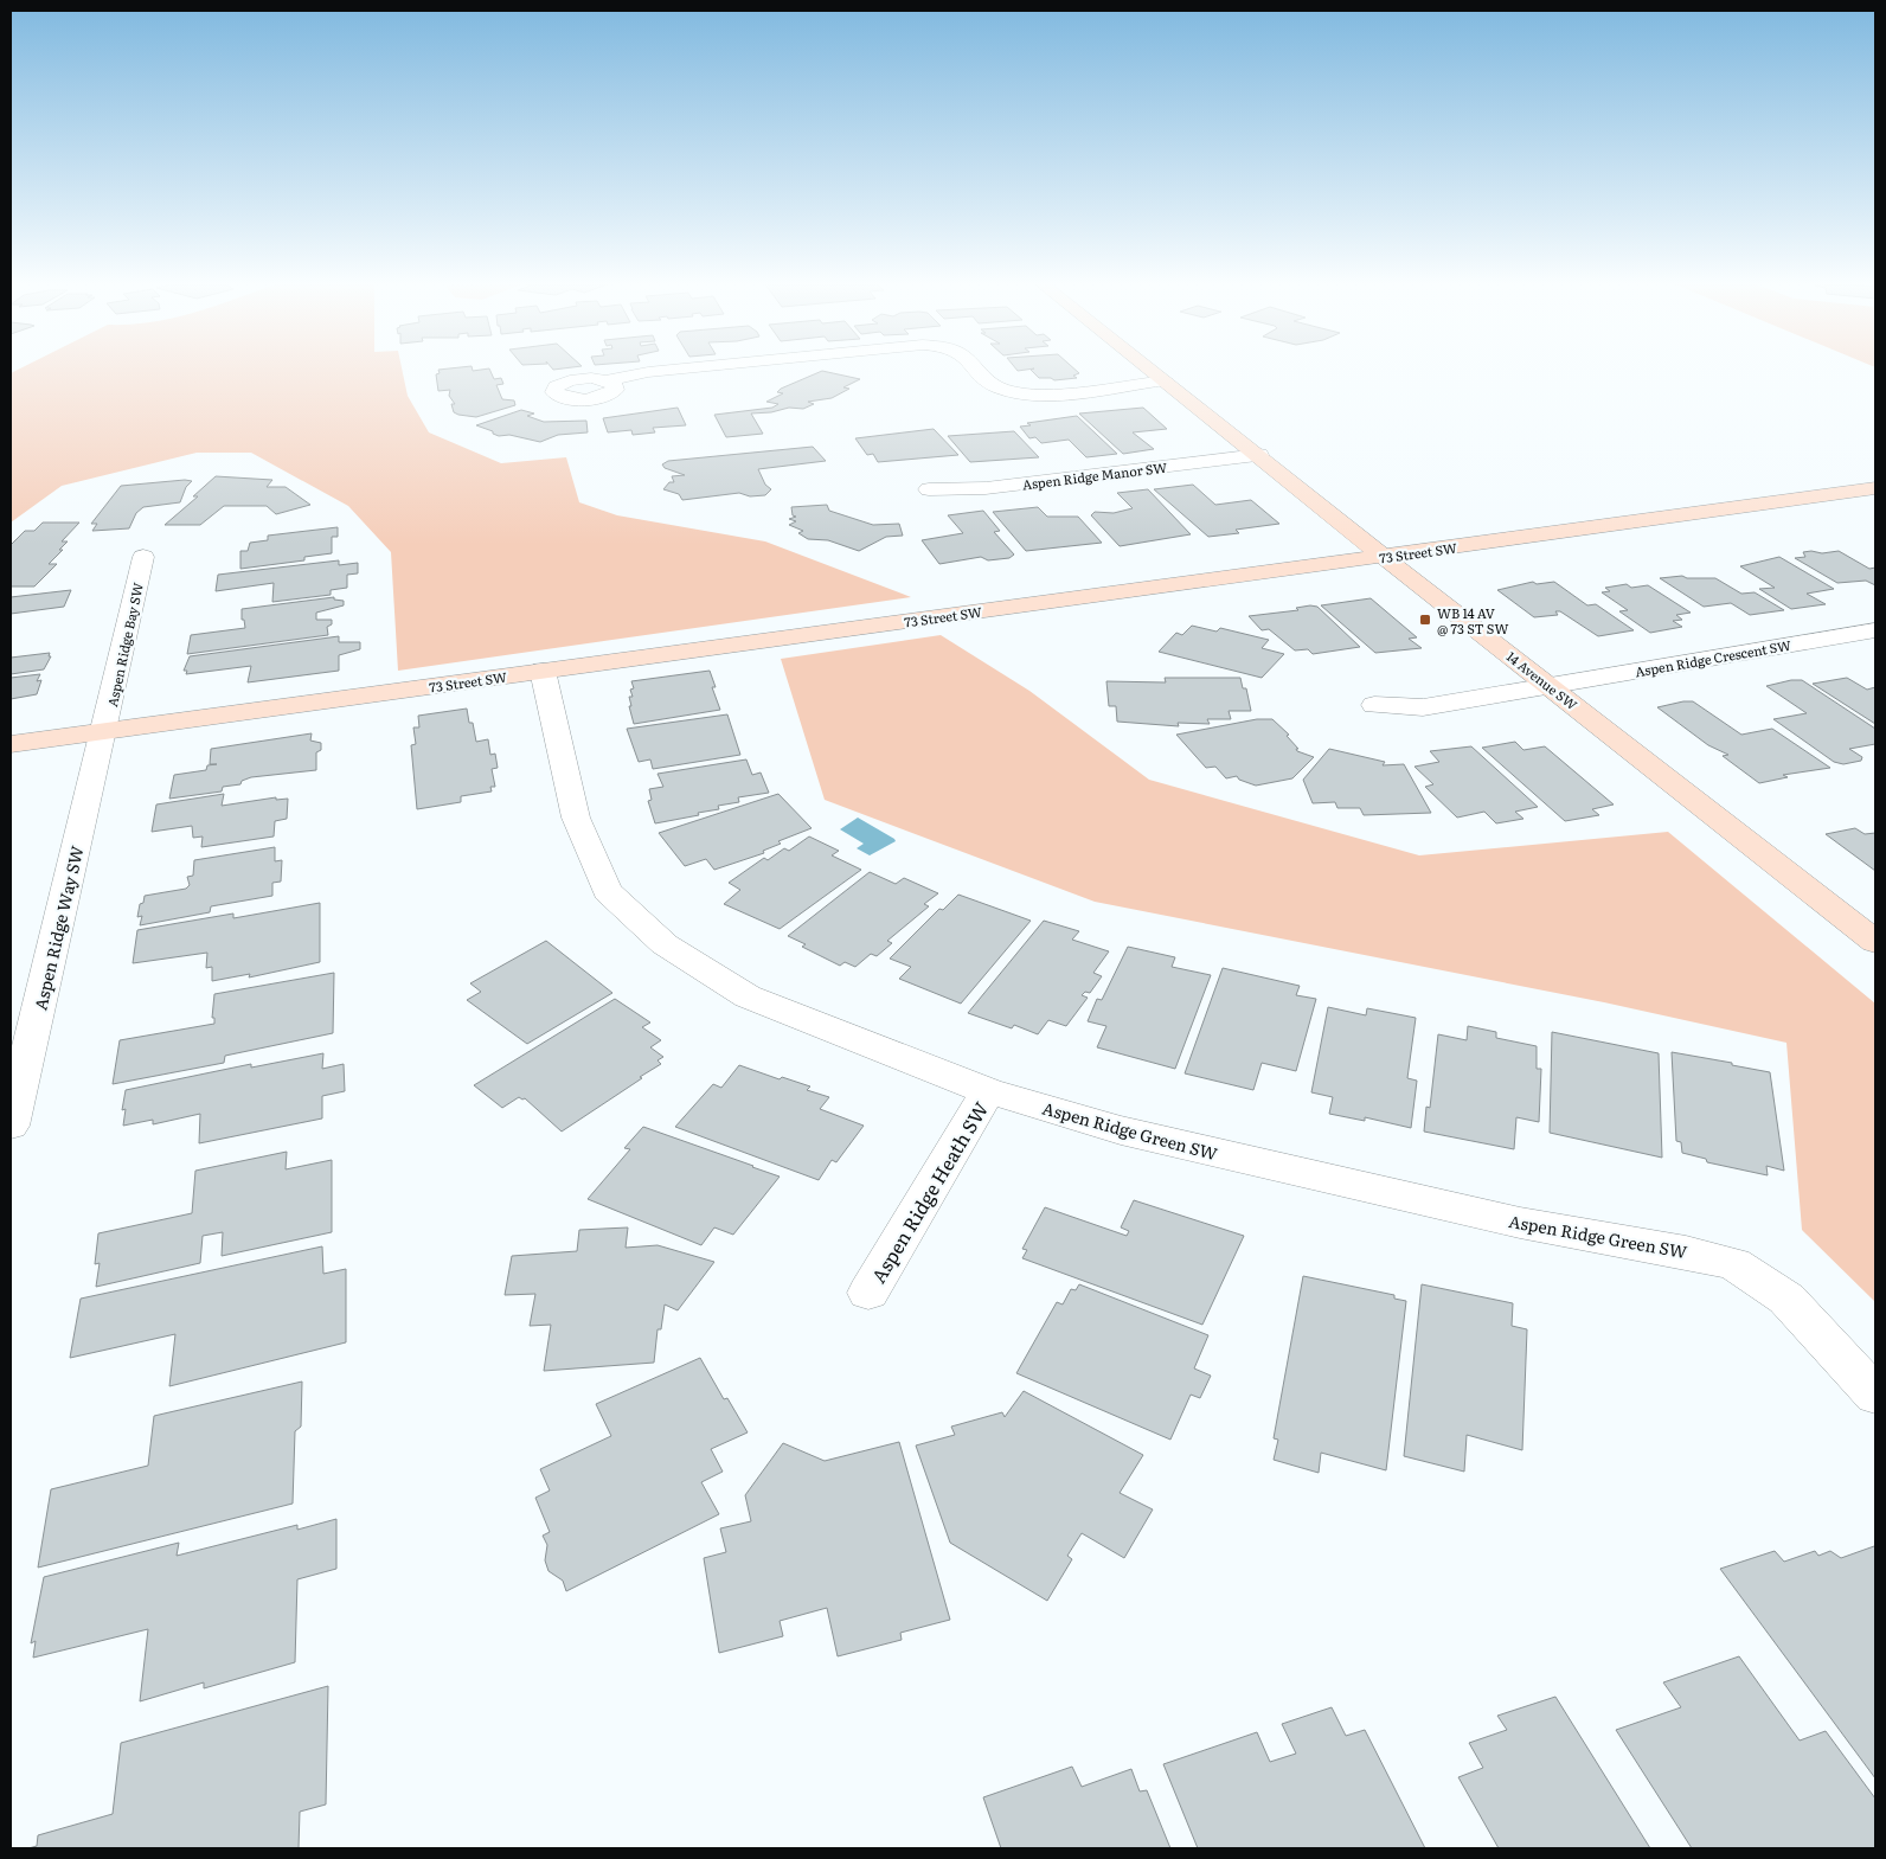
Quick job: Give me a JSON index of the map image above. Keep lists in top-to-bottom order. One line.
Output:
{"streets":{"street":["Aspen Ridge Manor SW","73 Street SW","Aspen Ridge Bay SW","Aspen Ridge Crescent SW","14 Avenue SW","Aspen Ridge Way SW","Aspen Ridge Green SW","Aspen Ridge Heath SW"]},"crossings":[["Aspen Ridge Manor SW","14 Avenue SW"],["73 Street SW","Aspen Ridge Bay SW"],["73 Street SW","14 Avenue SW"],["73 Street SW","Aspen Ridge Way SW"],["73 Street SW","Aspen Ridge Green SW"],["Aspen Ridge Bay SW","Aspen Ridge Way SW"],["Aspen Ridge Crescent SW","14 Avenue SW"],["Aspen Ridge Green SW","Aspen Ridge Heath SW"]],"places":{"transit":["WB 14 AV @ 73 ST SW"]}}
